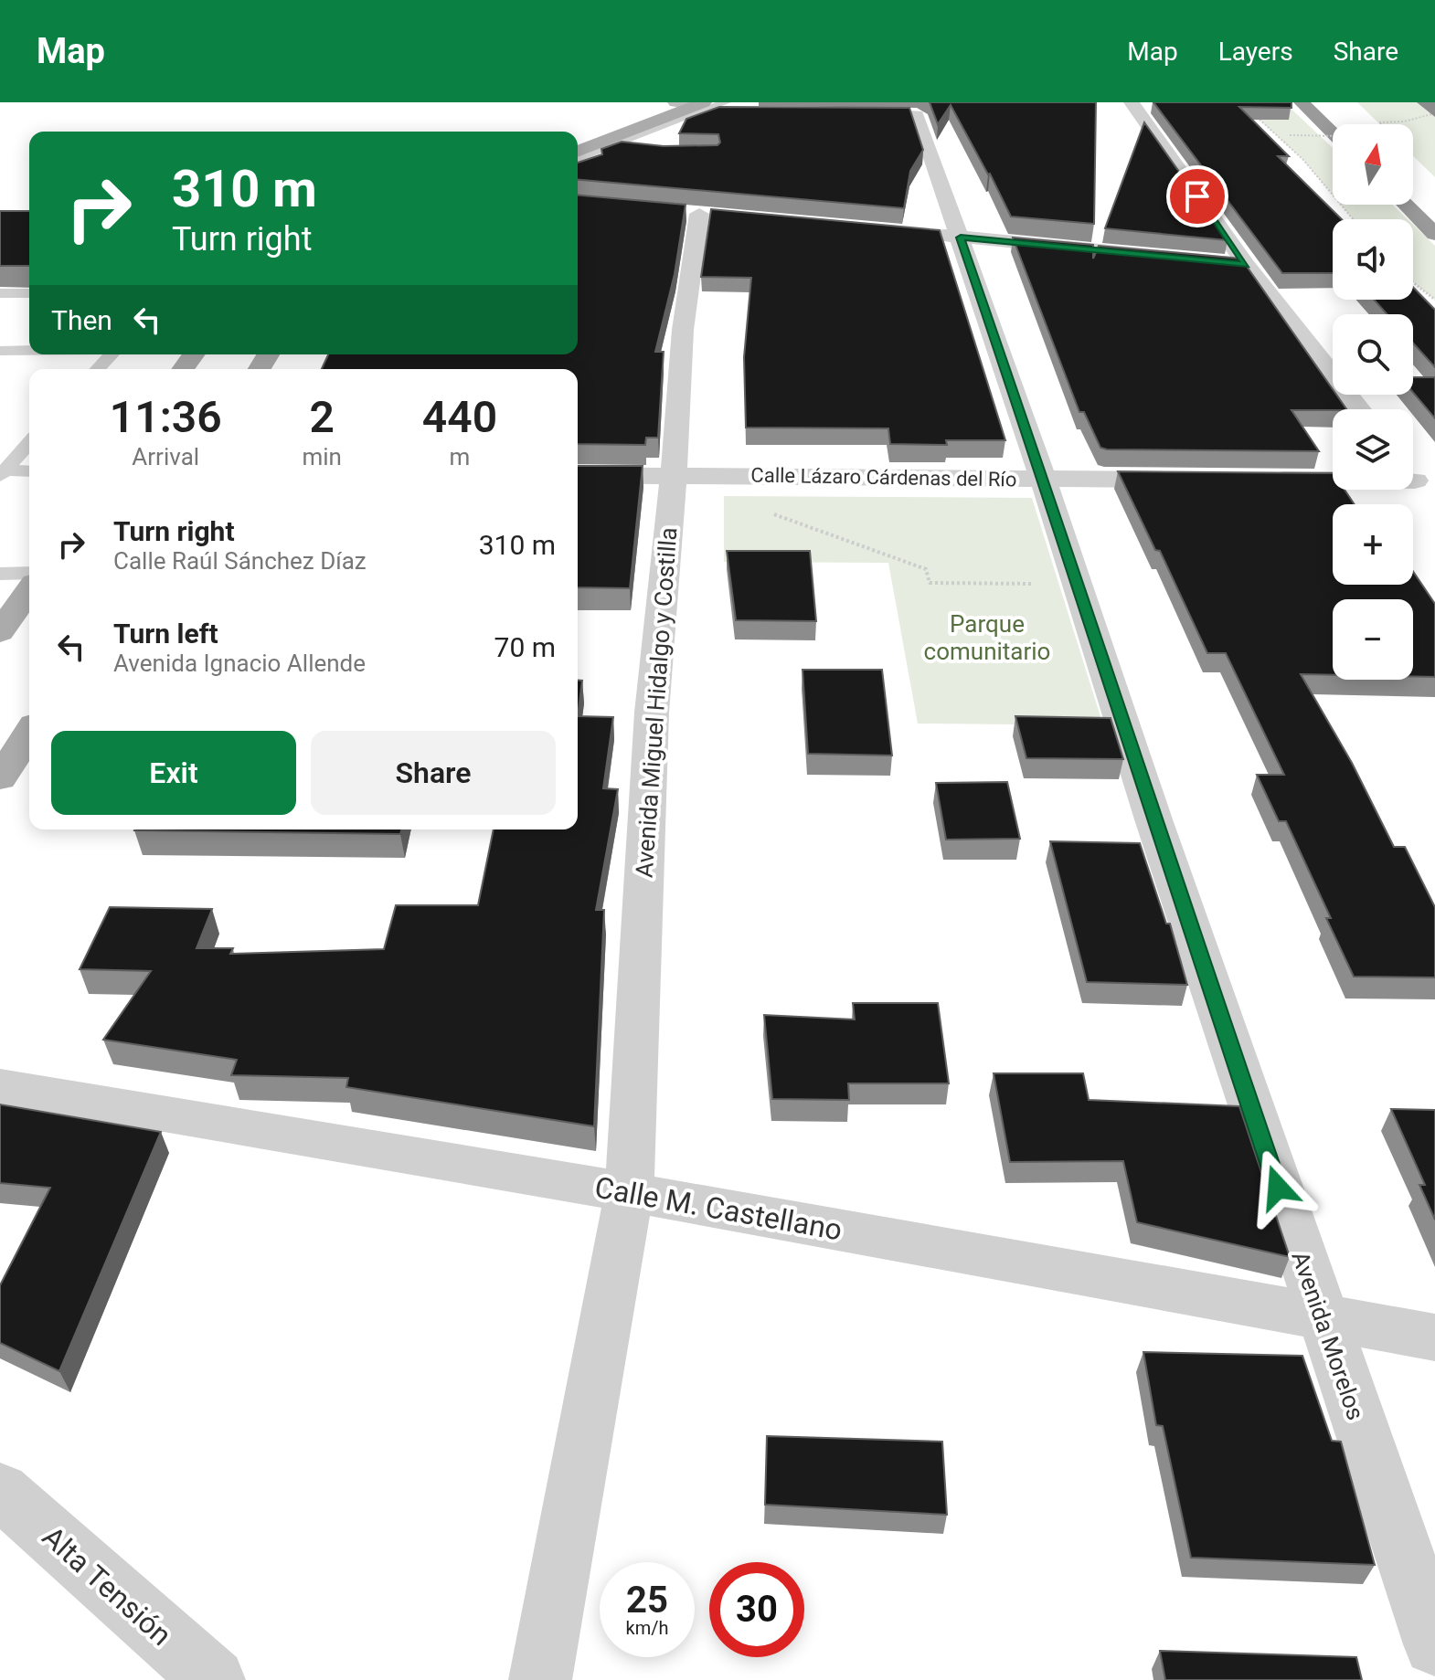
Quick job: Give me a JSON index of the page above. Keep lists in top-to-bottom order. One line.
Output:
{"streets":{"street":["Calle Lázaro Cárdenas del Río","Avenida Miguel Hidalgo y Costilla","Calle M. Castellano","Avenida Morelos","Alta Tensión"]},"crossings":[["Calle Lázaro Cárdenas del Río","Avenida Miguel Hidalgo y Costilla"],["Calle Lázaro Cárdenas del Río","Avenida Morelos"],["Avenida Miguel Hidalgo y Costilla","Calle M. Castellano"],["Calle M. Castellano","Avenida Morelos"]],"parks":["Parque comunitario"],"north":"top","page":{"header":"Map","nav":["Map","Layers","Share"],"map_buttons":["+","−"],"turn":["310 m","Turn right"],"then":"Then","eta":["11:36","Arrival","2","min","440","m"],"list":[{"name":"Turn right","note":"Calle Raúl Sánchez Díaz","value":"310 m"},{"name":"Turn left","note":"Avenida Ignacio Allende","value":"70 m"}],"buttons":["Exit","Share"],"speed":"25 km/h","limit":"30"}}
